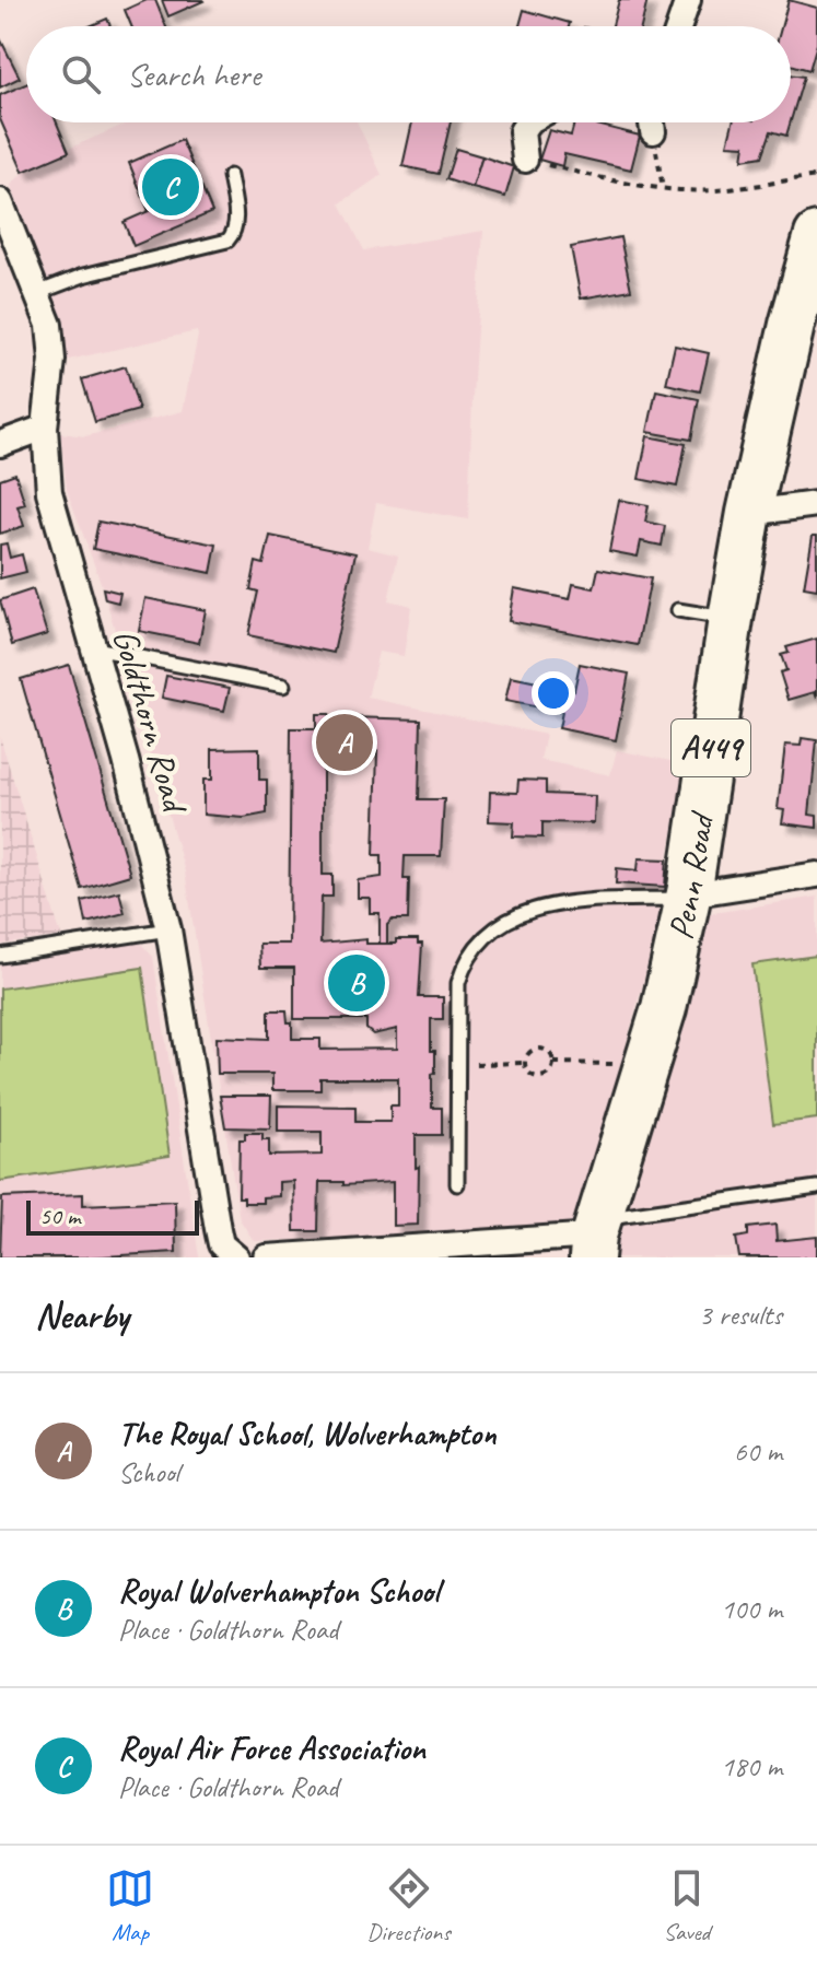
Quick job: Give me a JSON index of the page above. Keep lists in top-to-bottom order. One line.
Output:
{"streets":{"highway":["A449","Penn Road"],"street":["Goldthorn Road"]},"scale_bar":"50 m","page":{"search":"Search here","pins":["C","A","B"],"scale":"50 m","heading":["Nearby","3 results"],"list":[{"mark":"A","name":"The Royal School, Wolverhampton","note":"School","value":"60 m"},{"mark":"B","name":"Royal Wolverhampton School","note":"Place · Goldthorn Road","value":"100 m"},{"mark":"C","name":"Royal Air Force Association","note":"Place · Goldthorn Road","value":"180 m"}],"nav":["Map","Directions","Saved"]}}
